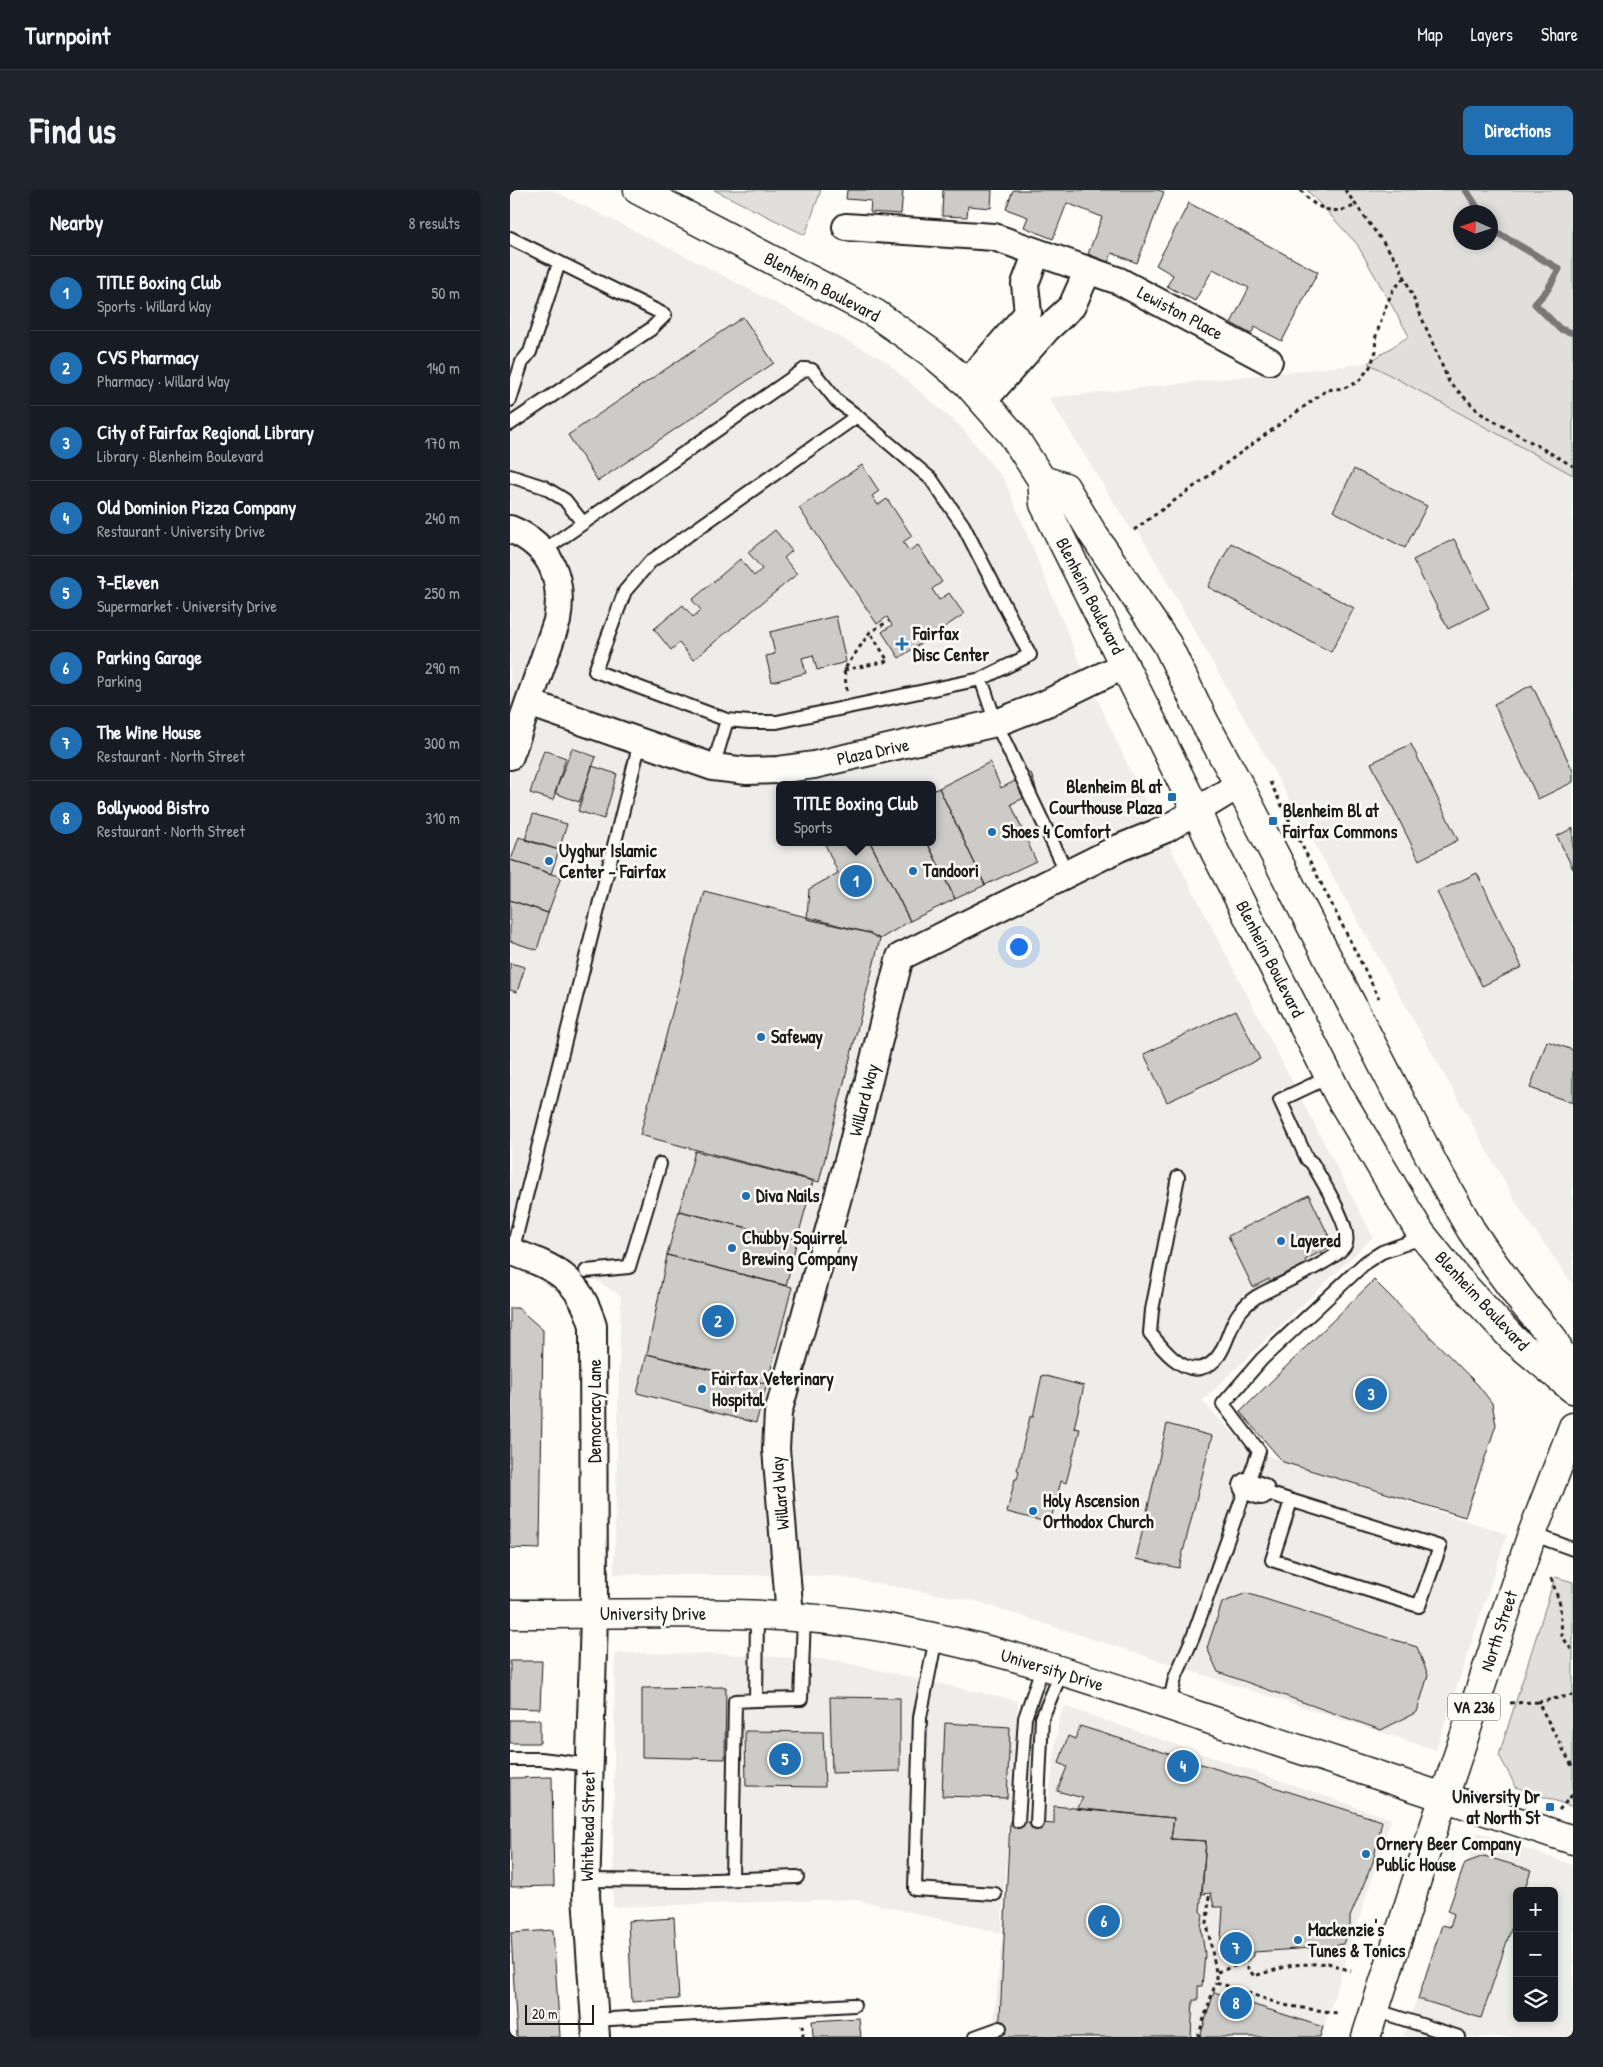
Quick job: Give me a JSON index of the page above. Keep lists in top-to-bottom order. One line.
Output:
{"streets":{"main road":["Blenheim Boulevard","University Drive","North Street","VA 236"],"street":["Lewiston Place","Plaza Drive","Willard Way","Democracy Lane","Whitehead Street"]},"crossings":[["Blenheim Boulevard","Plaza Drive"],["Blenheim Boulevard","Willard Way"],["Willard Way","University Drive"],["Democracy Lane","University Drive"],["Democracy Lane","Whitehead Street"],["University Drive","North Street"],["University Drive","Whitehead Street"]],"places":{"health":["Fairfax Disc Center"],"transit":["Blenheim Bl at Courthouse Plaza","Blenheim Bl at Fairfax Commons","University Dr at North St"],"other":["Shoes 4 Comfort","Uyghur Islamic Center - Fairfax","Tandoori","Safeway","Diva Nails","Layered","Chubby Squirrel Brewing Company","Fairfax Veterinary Hospital","Holy Ascension Orthodox Church","Ornery Beer Company Public House","Mackenzie's Tunes & Tonics"]},"scale_bar":"20 m","north":"left","page":{"header":"Turnpoint","nav":["Map","Layers","Share"],"buttons":"Directions","title":"Find us","heading":["Nearby","8 results"],"list":[{"mark":"1","name":"TITLE Boxing Club","note":"Sports · Willard Way","value":"50 m"},{"mark":"2","name":"CVS Pharmacy","note":"Pharmacy · Willard Way","value":"140 m"},{"mark":"3","name":"City of Fairfax Regional Library","note":"Library · Blenheim Boulevard","value":"170 m"},{"mark":"4","name":"Old Dominion Pizza Company","note":"Restaurant · University Drive","value":"240 m"},{"mark":"5","name":"7-Eleven","note":"Supermarket · University Drive","value":"250 m"},{"mark":"6","name":"Parking Garage","note":"Parking","value":"290 m"},{"mark":"7","name":"The Wine House","note":"Restaurant · North Street","value":"300 m"},{"mark":"8","name":"Bollywood Bistro","note":"Restaurant · North Street","value":"310 m"}],"popup":["TITLE Boxing Club","Sports"],"pins":["1","2","3","5","4","6","7","8"],"map_buttons":["+","−"],"scale":"20 m"}}
